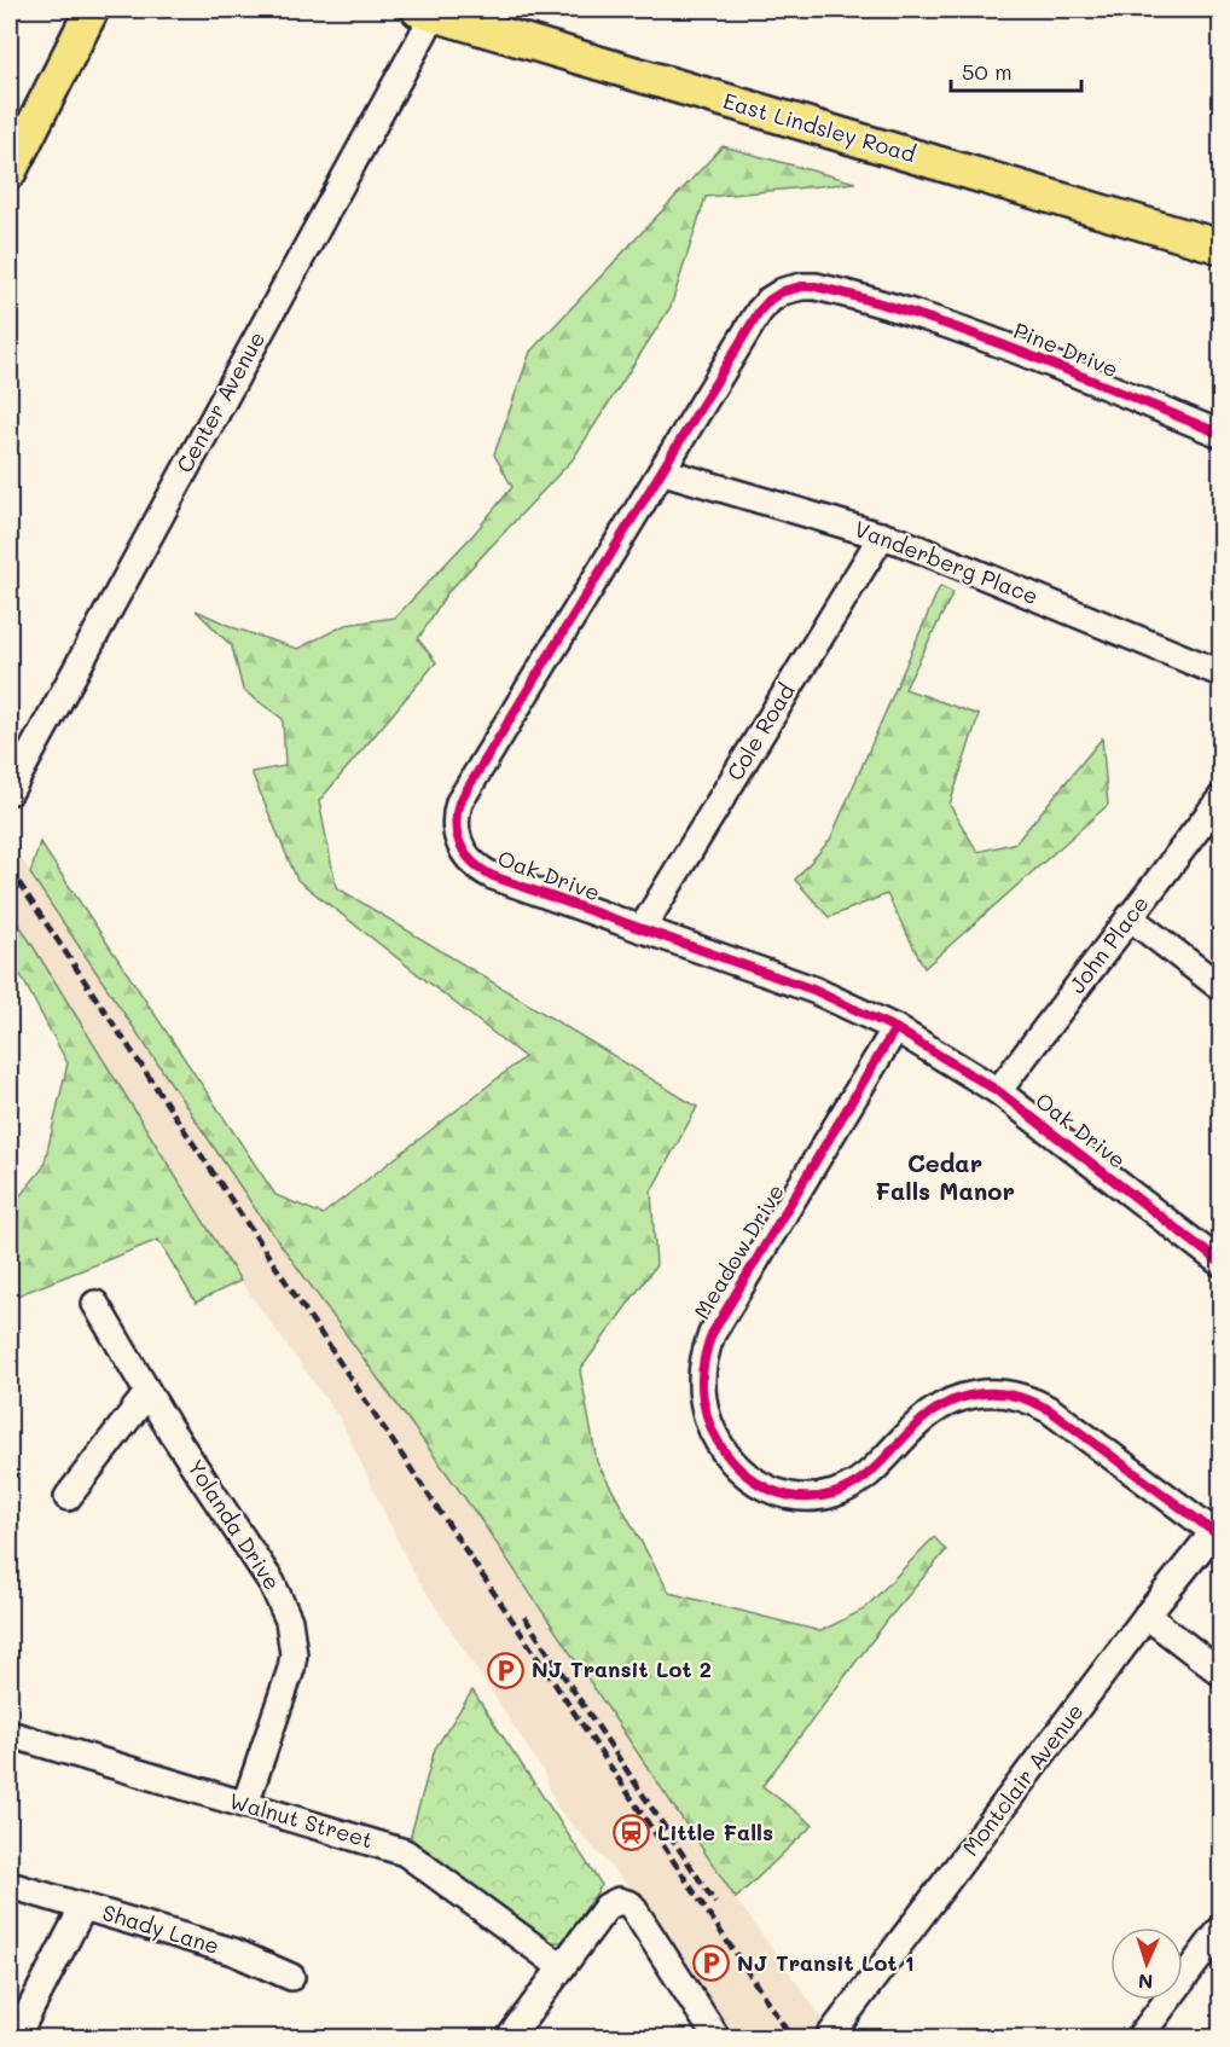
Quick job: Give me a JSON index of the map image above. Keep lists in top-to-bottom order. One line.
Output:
{"streets":{"main road":["East Lindsley Road"],"street":["Pine Drive","Center Avenue","Vanderberg Place","Cole Road","Oak Drive","John Place","Meadow Drive","Yolanda Drive","Montclair Avenue","Walnut Street","Shady Lane"]},"crossings":[["East Lindsley Road","Center Avenue"],["Pine Drive","Oak Drive"],["Vanderberg Place","Cole Road"],["Vanderberg Place","Oak Drive"],["Cole Road","Oak Drive"],["Oak Drive","John Place"],["Oak Drive","Meadow Drive"],["Meadow Drive","Montclair Avenue"],["Yolanda Drive","Walnut Street"]],"districts":["Cedar Falls Manor"],"places":{"parking":["NJ Transit Lot 2","NJ Transit Lot 1"],"station":["Little Falls"]},"scale_bar":"50 m","north":"bottom"}
